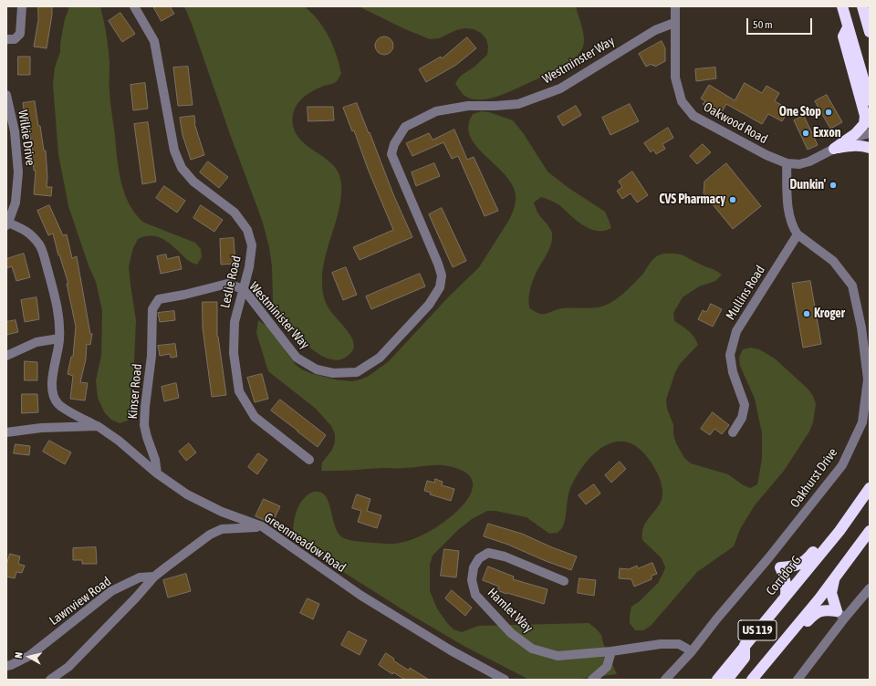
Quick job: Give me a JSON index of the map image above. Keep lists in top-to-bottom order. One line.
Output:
{"streets":{"highway":["Corridor G","US 119"],"street":["Westminster Way","Oakwood Road","Wilkie Drive","Leslie Road","Mullins Road","Westminister Way","Kinser Road","Oakhurst Drive","Greenmeadow Road","Lawnview Road","Hamlet Way"]},"crossings":[["Westminster Way","Oakwood Road"],["Westminster Way","Westminister Way"],["Oakwood Road","Oakhurst Drive"],["Wilkie Drive","Greenmeadow Road"],["Leslie Road","Westminister Way"],["Mullins Road","Oakhurst Drive"],["Westminister Way","Kinser Road"],["Kinser Road","Greenmeadow Road"],["Oakhurst Drive","Hamlet Way"],["Greenmeadow Road","Lawnview Road"]],"places":["One Stop","Exxon","Dunkin'","CVS Pharmacy","Kroger"],"scale_bar":"50 m","north":"left"}
